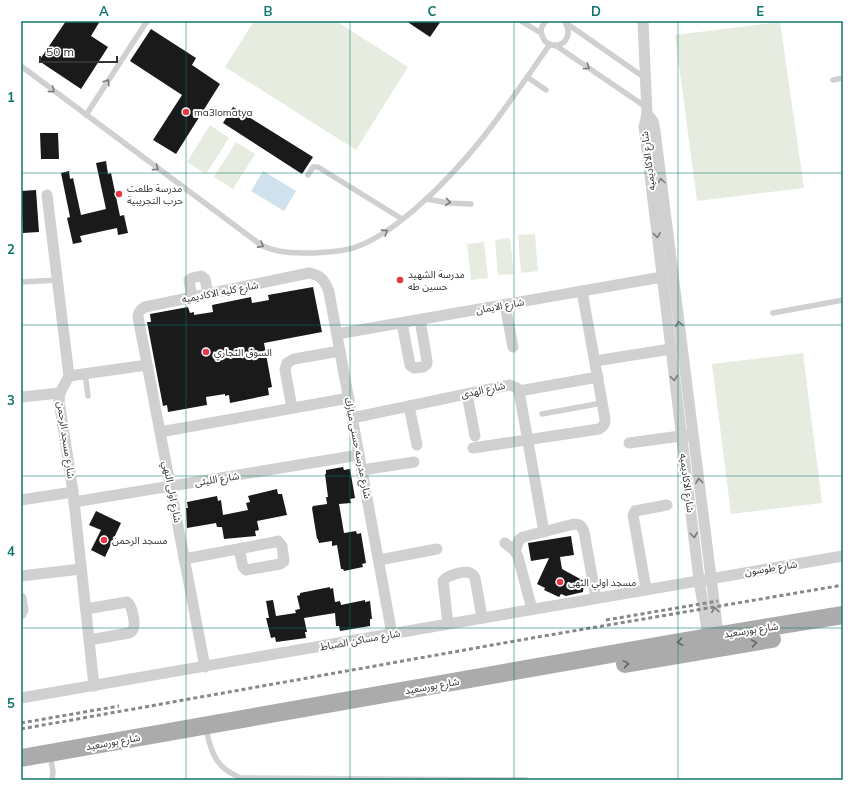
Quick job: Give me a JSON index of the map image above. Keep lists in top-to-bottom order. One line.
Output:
{"streets":{"main road":["شارع بورسعيد"],"street":["شارع الاكاديميه","شارع كليه الاكاديميه","شارع الايمان","شارع الهدى","شارع مسجد الرحمن","شارع مدرسه حسنى مبارك","شارع الليثى","شارع اولى النهي","شارع طوسون","شارع مساكن الضباط"]},"crossings":[["شارع الاكاديميه","شارع الايمان"],["شارع الاكاديميه","شارع طوسون"],["شارع الاكاديميه","شارع بورسعيد"],["شارع الاكاديميه","شارع مساكن الضباط"],["شارع كليه الاكاديميه","شارع مدرسه حسنى مبارك"],["شارع كليه الاكاديميه","شارع اولى النهي"],["شارع الايمان","شارع مدرسه حسنى مبارك"],["شارع الهدى","شارع مدرسه حسنى مبارك"],["شارع مسجد الرحمن","شارع الليثى"],["شارع مسجد الرحمن","شارع مساكن الضباط"],["شارع مدرسه حسنى مبارك","شارع الليثى"],["شارع مدرسه حسنى مبارك","شارع مساكن الضباط"],["شارع الليثى","شارع اولى النهي"],["شارع اولى النهي","شارع مساكن الضباط"],["شارع طوسون","شارع مساكن الضباط"]],"places":["ma3lomatya","مدرسة طلعت حرب التجريبية","مدرسة الشهيد حسين طه","السوق التجاري","مسجد الرحمن","مسجد اولي النهى"],"scale_bar":"50 m","grid":{"columns":["A","B","C","D","E"],"rows":["1","2","3","4","5"]}}
